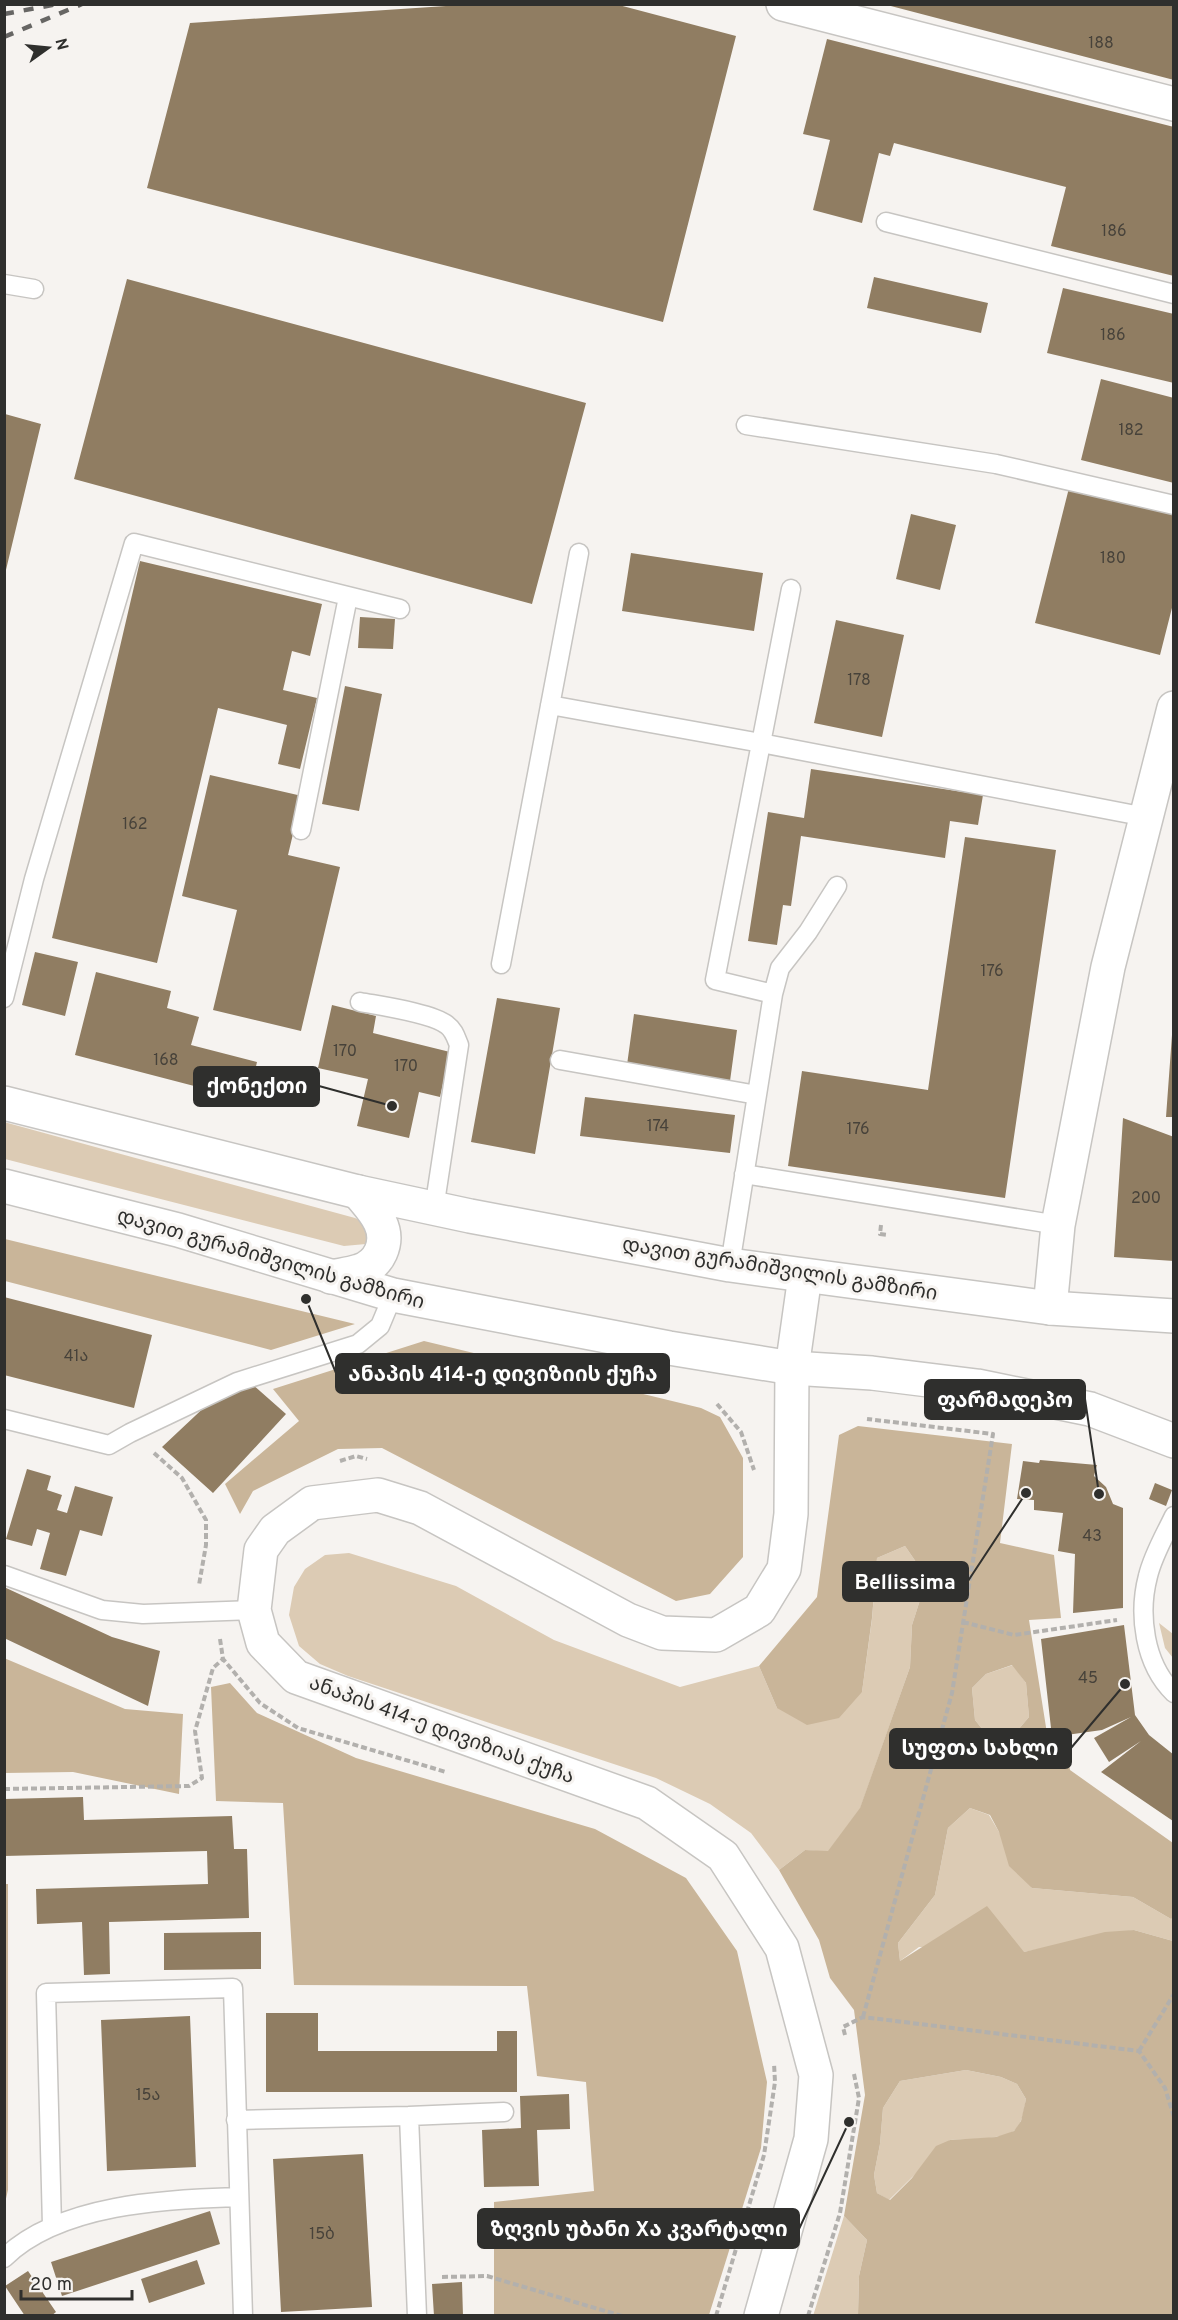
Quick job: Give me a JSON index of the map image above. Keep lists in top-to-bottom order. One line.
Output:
{"streets":{"main road":["დავით გურამიშვილის გამზირი","ანაპის 414-ე დივიზიას ქუჩა"]},"crossings":[["დავით გურამიშვილის გამზირი","ანაპის 414-ე დივიზიას ქუჩა"]],"places":["ქონექთი","ანაპის 414-ე დივიზიის ქუჩა","Bellissima","ფარმადეპო","სუფთა სახლი","ზღვის უბანი Xა კვარტალი"],"house_numbers":["188","186","186","182","180","178","162","176","170","168","170","174","176","200","41ა","43","45","15ა","15ბ"],"scale_bar":"20 m","north":"right"}
